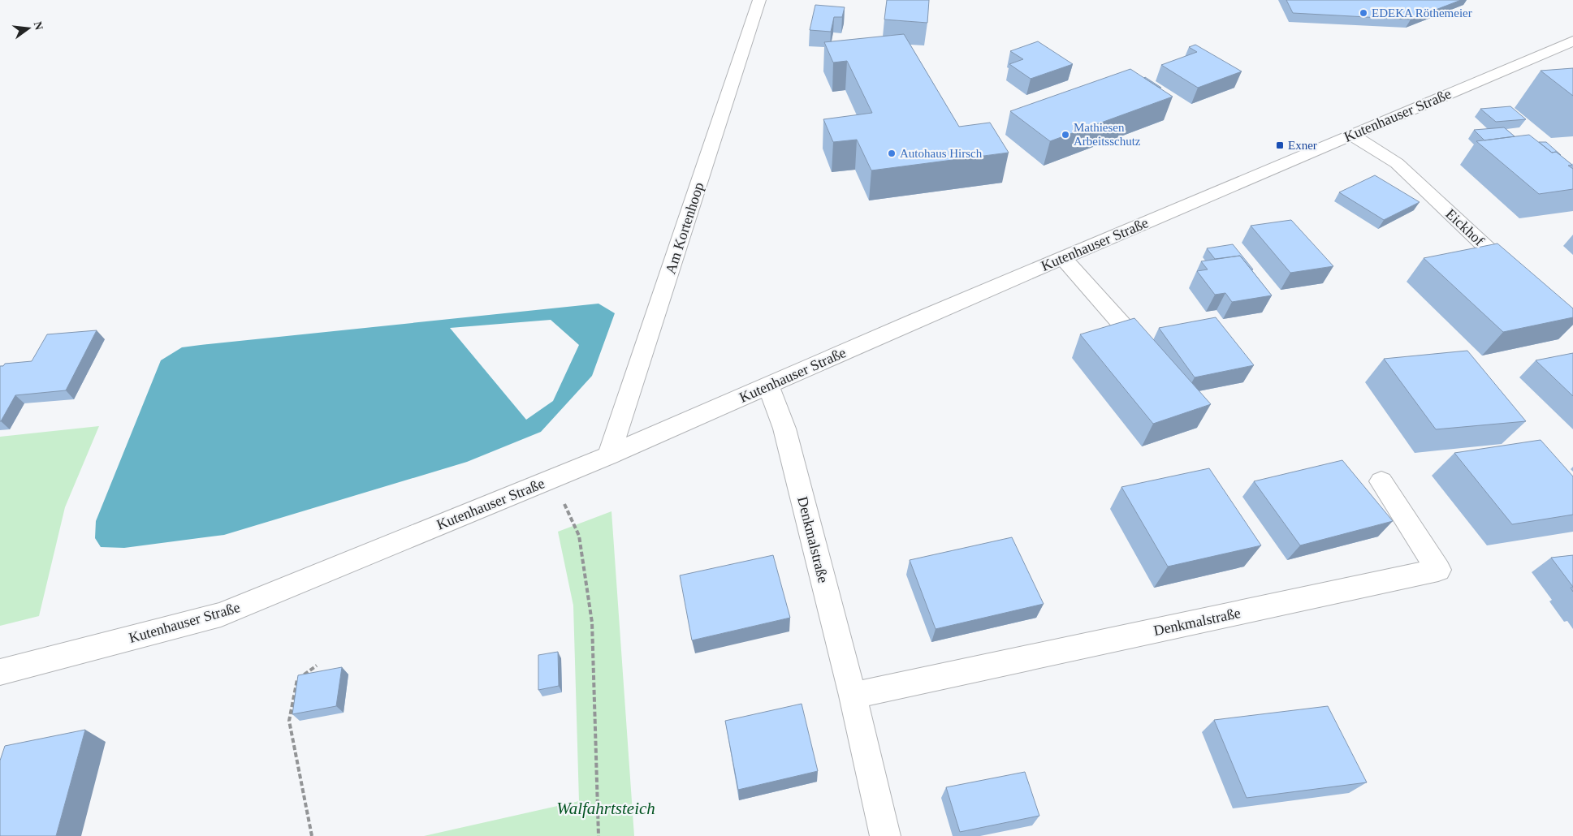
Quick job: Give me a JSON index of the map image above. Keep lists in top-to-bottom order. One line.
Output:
{"streets":{"street":["Kutenhauser Straße","Eickhof","Am Kortenhoop","Denkmalstraße"]},"crossings":[["Kutenhauser Straße","Eickhof"],["Kutenhauser Straße","Am Kortenhoop"],["Kutenhauser Straße","Denkmalstraße"]],"parks":["Walfahrtsteich"],"places":{"other":["EDEKA Röthemeier","Mathiesen Arbeitsschutz","Autohaus Hirsch"],"transit":["Exner"]},"north":"right"}
